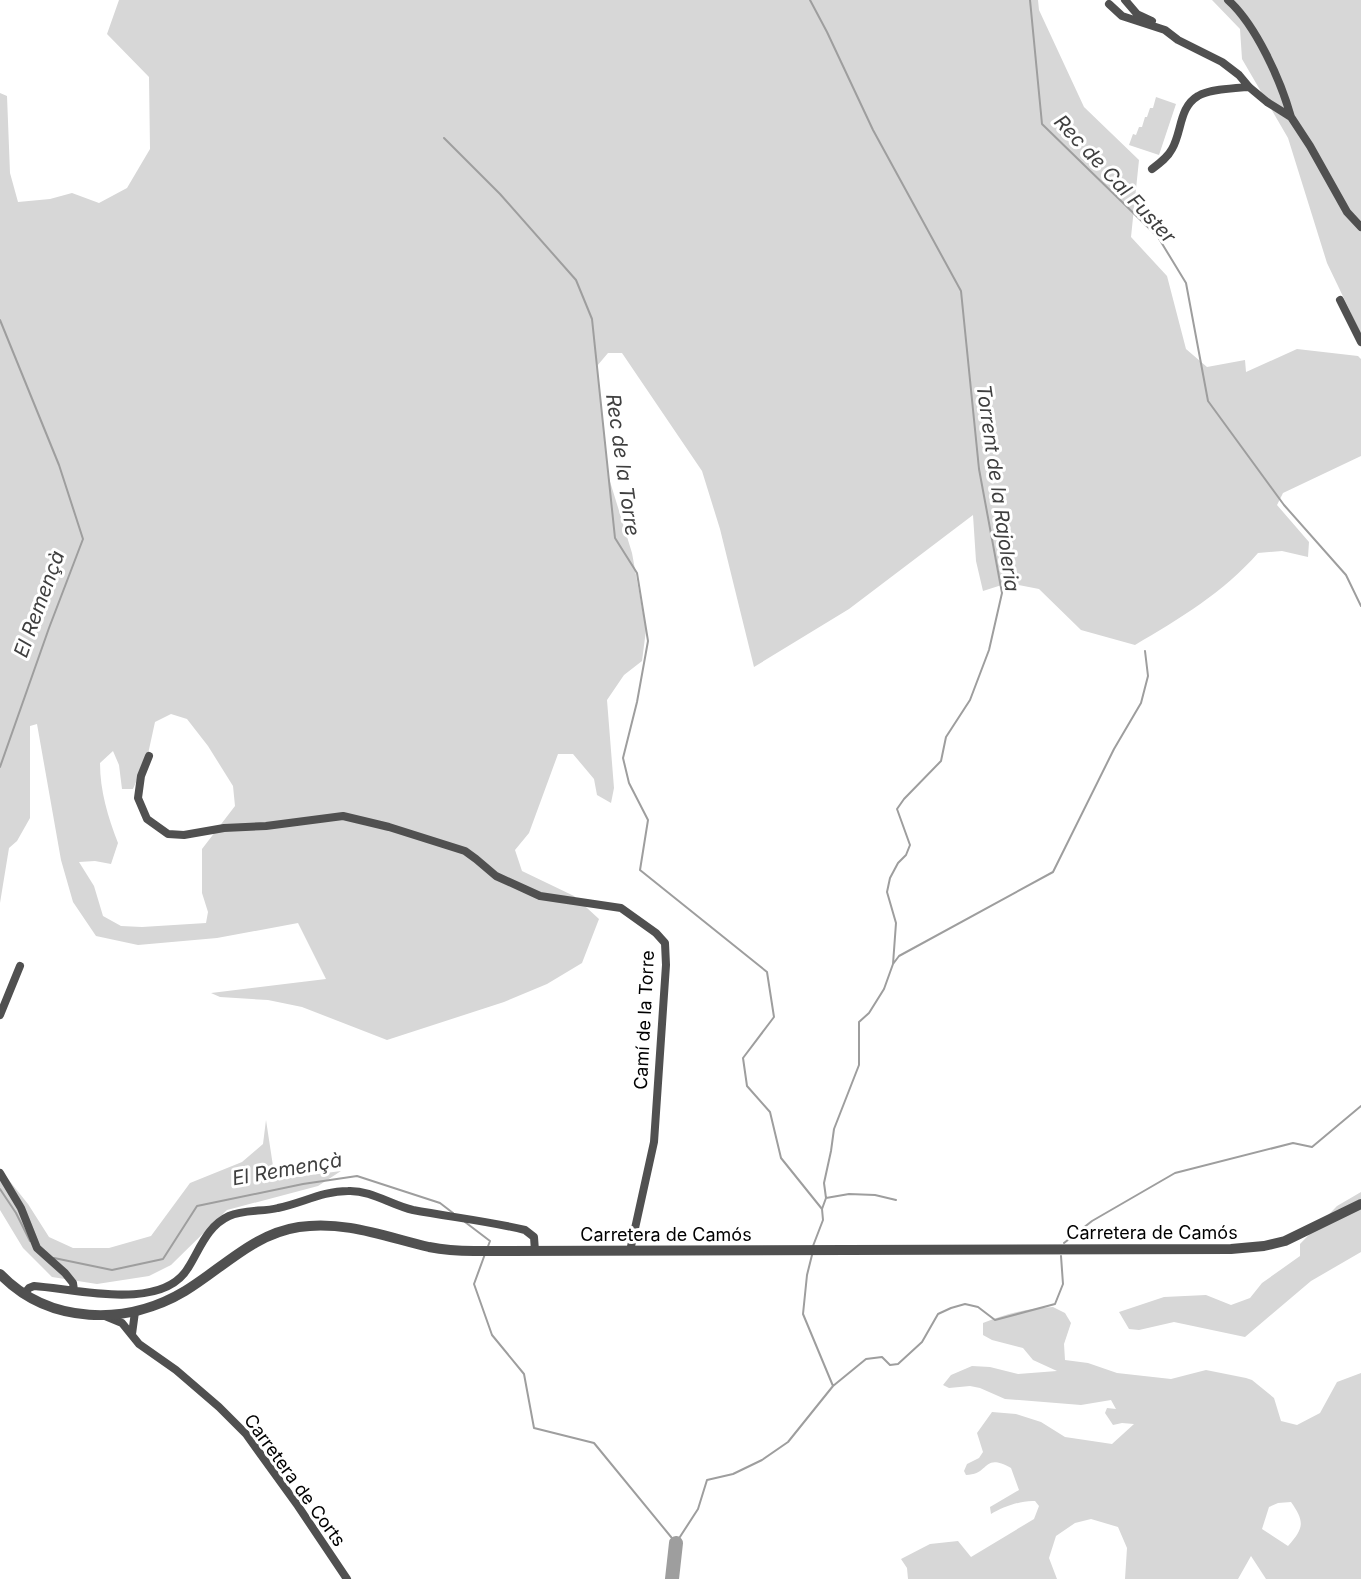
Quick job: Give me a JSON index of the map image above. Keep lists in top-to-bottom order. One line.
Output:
{"streets":{"street":["Camí de la Torre","Carretera de Camós","Carretera de Corts"]},"crossings":[["Camí de la Torre","Carretera de Camós"],["Carretera de Camós","Carretera de Corts"]],"water":["Rec de Cal Fuster","Rec de la Torre","Torrent de la Rajoleria","El Remençà"]}
